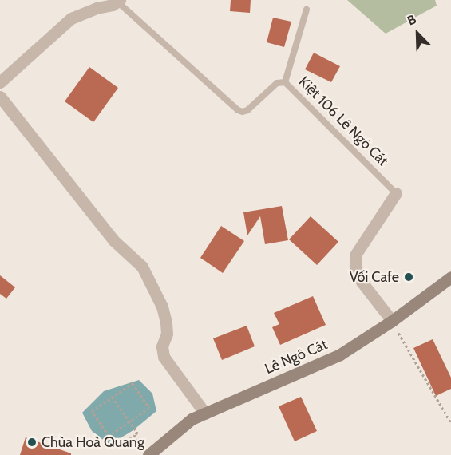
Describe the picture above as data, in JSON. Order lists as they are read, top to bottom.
{
  "streets": {
    "street": ["Lê Ngô Cát"],
    "lane": ["Kiệt 106 Lê Ngô Cát"]
  },
  "places": ["Vối Cafe", "Chùa Hoà Quang"],
  "north": "top left"
}
